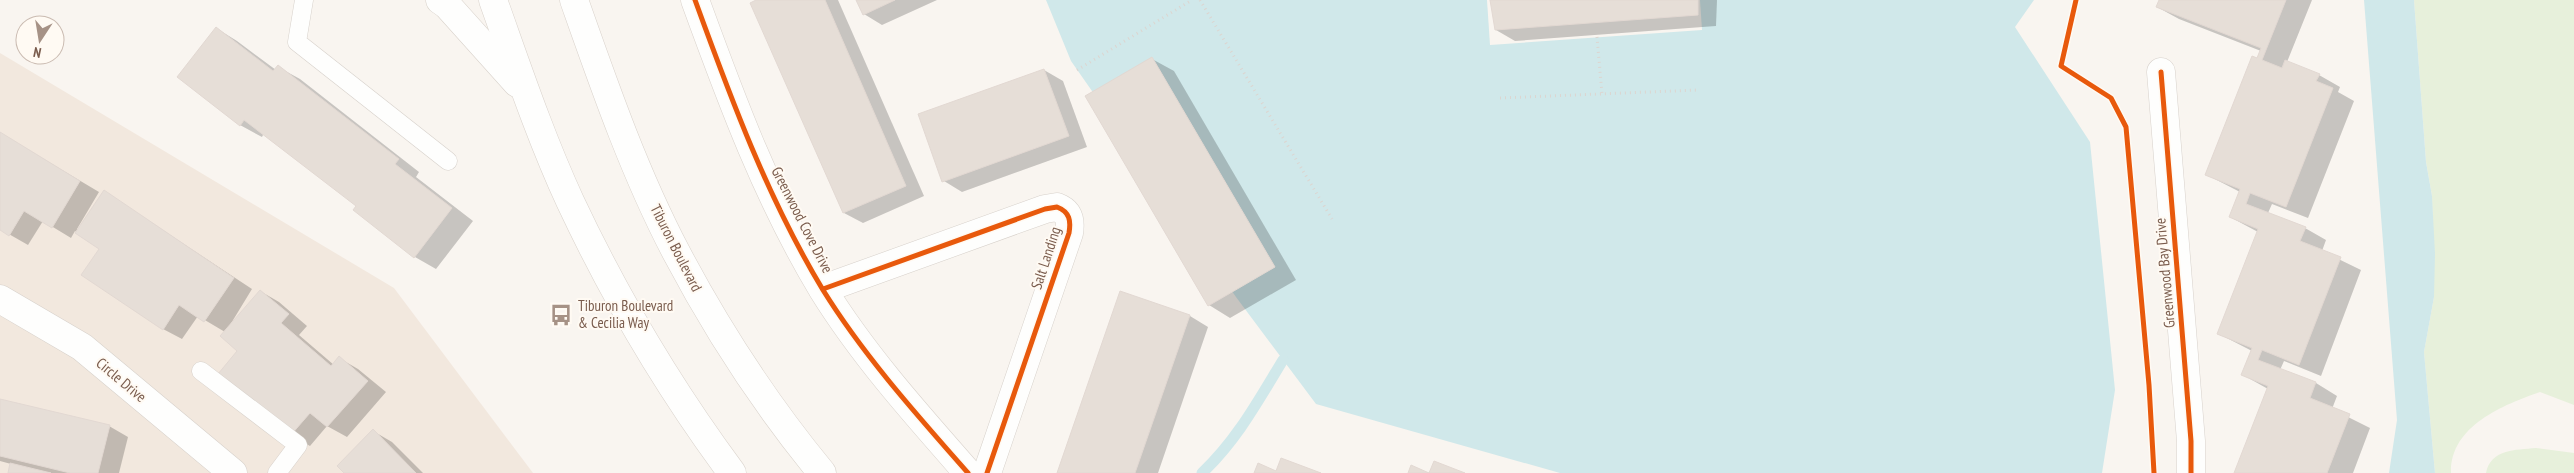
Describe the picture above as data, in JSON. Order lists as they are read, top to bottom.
{
  "streets": {
    "street": [
      "Greenwood Cove Drive",
      "Tiburon Boulevard",
      "Salt Landing",
      "Greenwood Bay Drive",
      "Circle Drive"
    ]
  },
  "crossings": [
    ["Greenwood Cove Drive", "Salt Landing"]
  ],
  "places": {
    "bus stop": ["Tiburon Boulevard & Cecilia Way"]
  },
  "north": "bottom"
}
